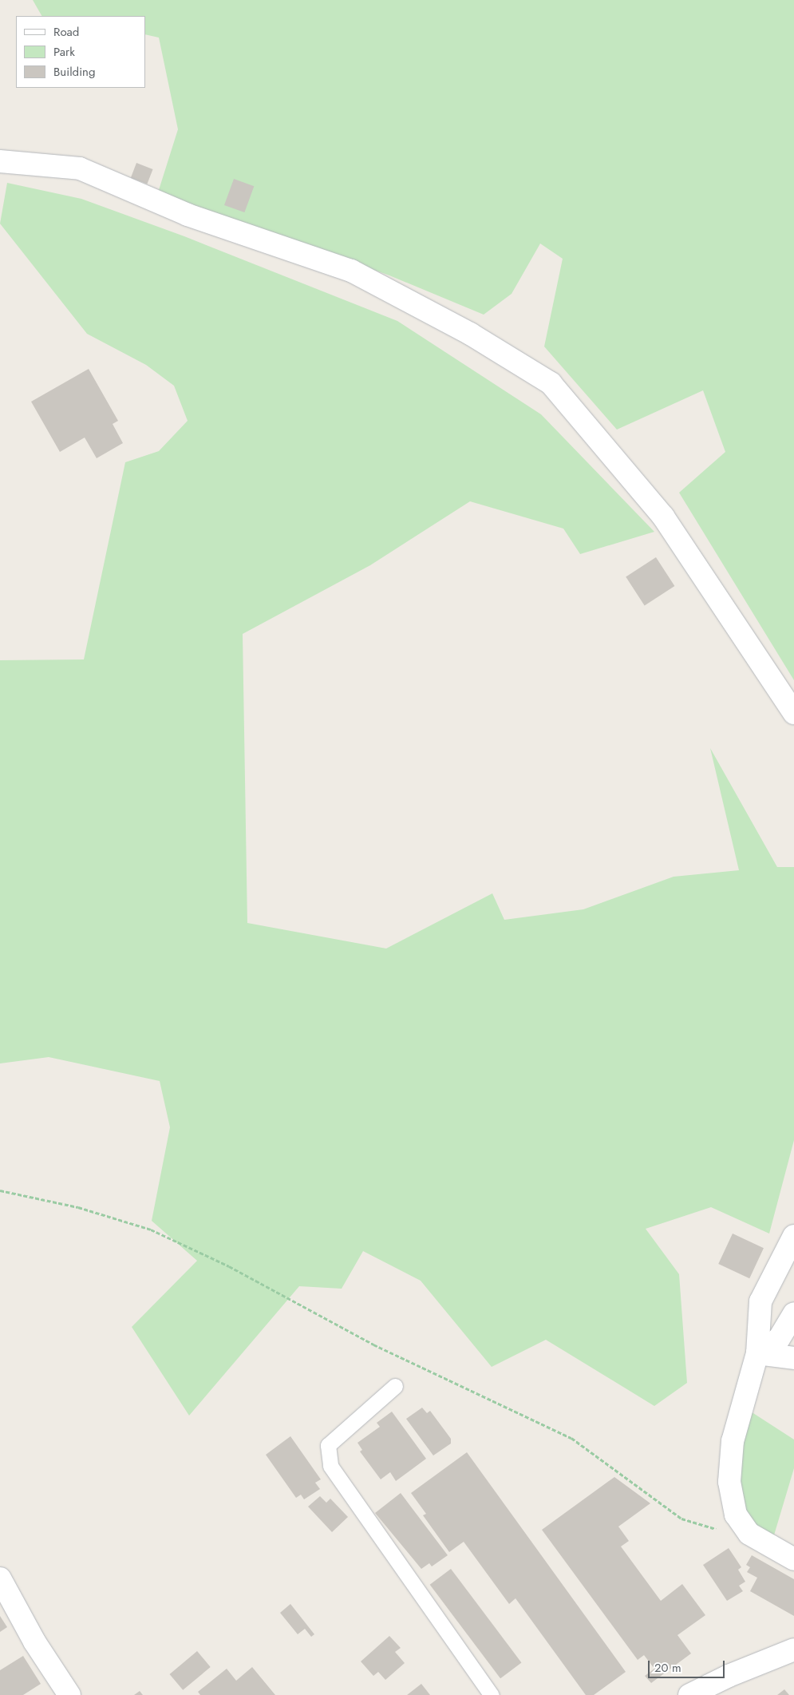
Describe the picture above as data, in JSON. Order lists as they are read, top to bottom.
{
  "legend": ["Road", "Park", "Building"],
  "scale_bar": "20 m"
}
